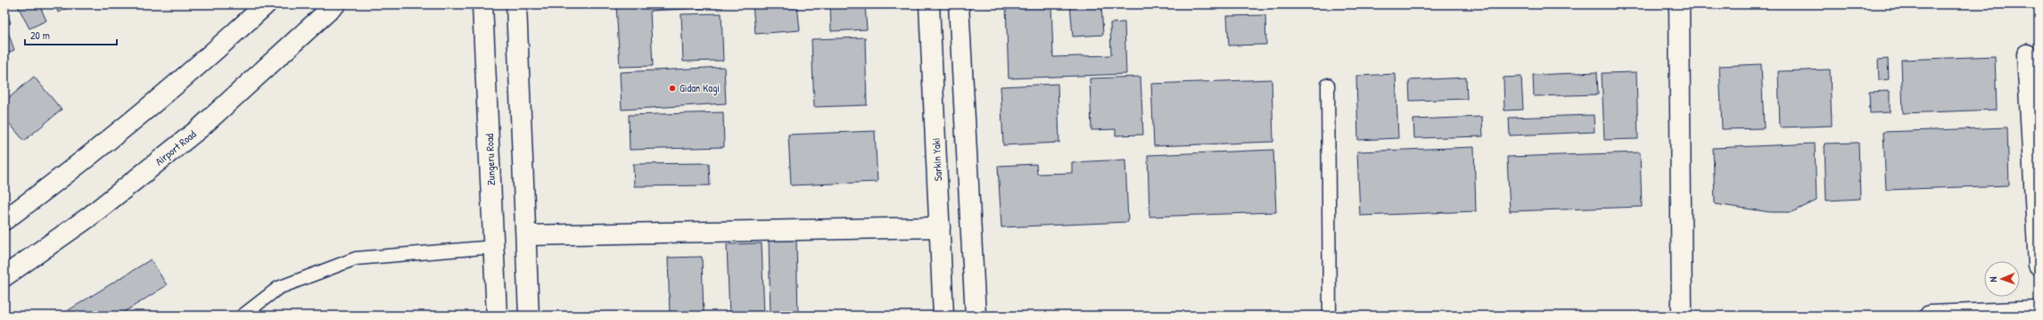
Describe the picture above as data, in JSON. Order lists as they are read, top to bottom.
{
  "streets": {
    "street": ["Airport Road", "Zungeru Road", "Sarkin Yaki"]
  },
  "places": ["Gidan Kagi"],
  "scale_bar": "20 m",
  "north": "left"
}
